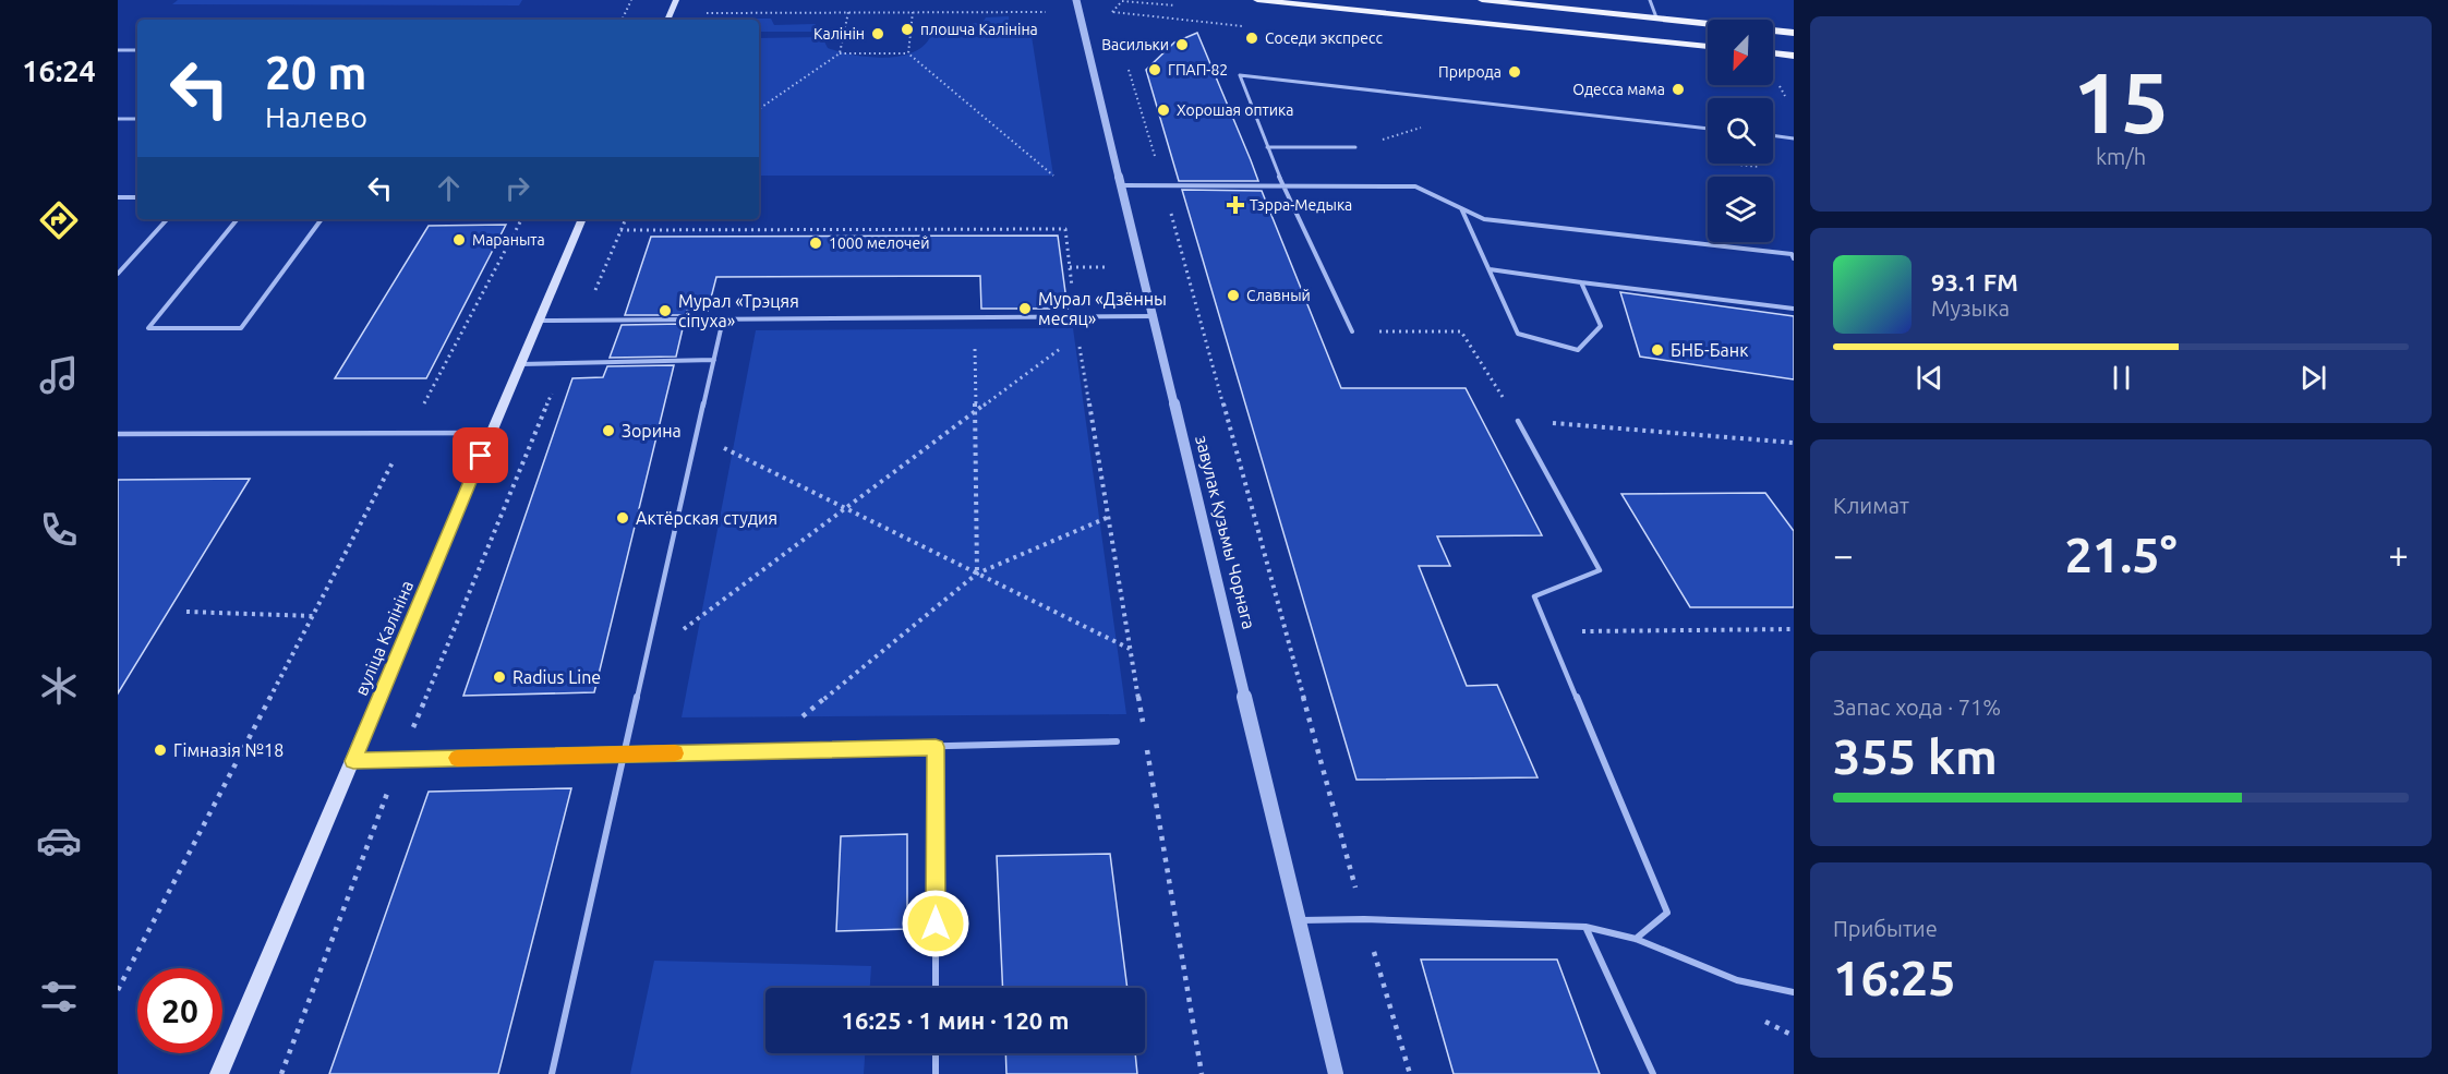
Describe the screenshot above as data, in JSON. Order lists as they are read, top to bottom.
{
  "streets": {
    "main road": ["вуліца Калініна"],
    "street": ["завулак Кузьмы Чорнага"]
  },
  "places": {
    "other": [
      "плошча Калініна",
      "Калінін",
      "Соседи экспресс",
      "Васильки",
      "ГПАП-82",
      "Природа",
      "Одесса мама",
      "Хорошая оптика",
      "Мараныта",
      "1000 мелочей",
      "Славный",
      "Мурал «Дзённы месяц»",
      "Мурал «Трэцяя сіпуха»",
      "БНБ-Банк",
      "Зорина",
      "Актёрская студия",
      "Radius Line",
      "Гімназія №18"
    ],
    "health": ["Тэрра-Медыка"]
  },
  "north": "bottom left",
  "page": {
    "tabs": "16:24",
    "tile": [
      ["15", "km/h"],
      "Климат",
      ["Запас хода · 71%", "355 km"],
      ["Прибытие", "16:25"]
    ],
    "turn": ["20 m", "Налево"],
    "song": ["93.1 FM", "Музыка"],
    "heat": ["−", "21.5°", "+"],
    "limit": "20",
    "trip": "16:25 · 1 мин · 120 m"
  }
}
